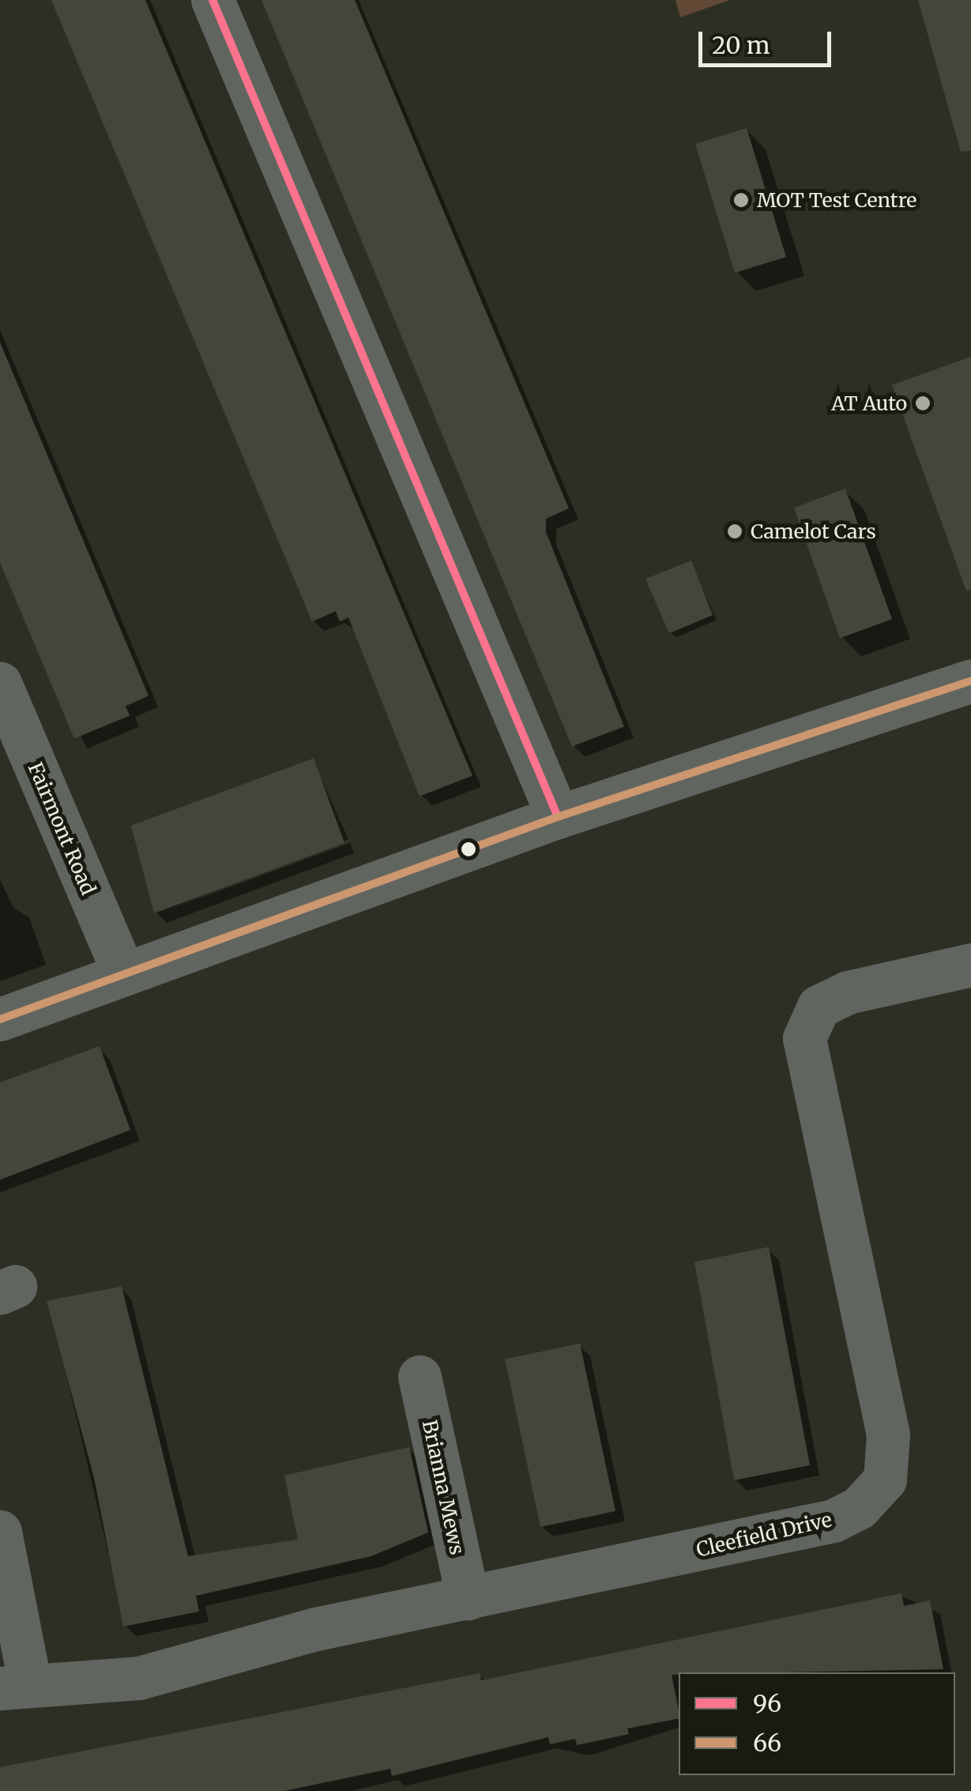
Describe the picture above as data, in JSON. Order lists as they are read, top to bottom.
{
  "streets": {
    "street": ["Fairmont Road", "Brianna Mews", "Cleefield Drive"]
  },
  "crossings": [
    ["Brianna Mews", "Cleefield Drive"]
  ],
  "places": ["MOT Test Centre", "AT Auto", "Camelot Cars"],
  "lines": ["transit line 96", "transit line 66"],
  "legend": ["96", "66"],
  "scale_bar": "20 m"
}
